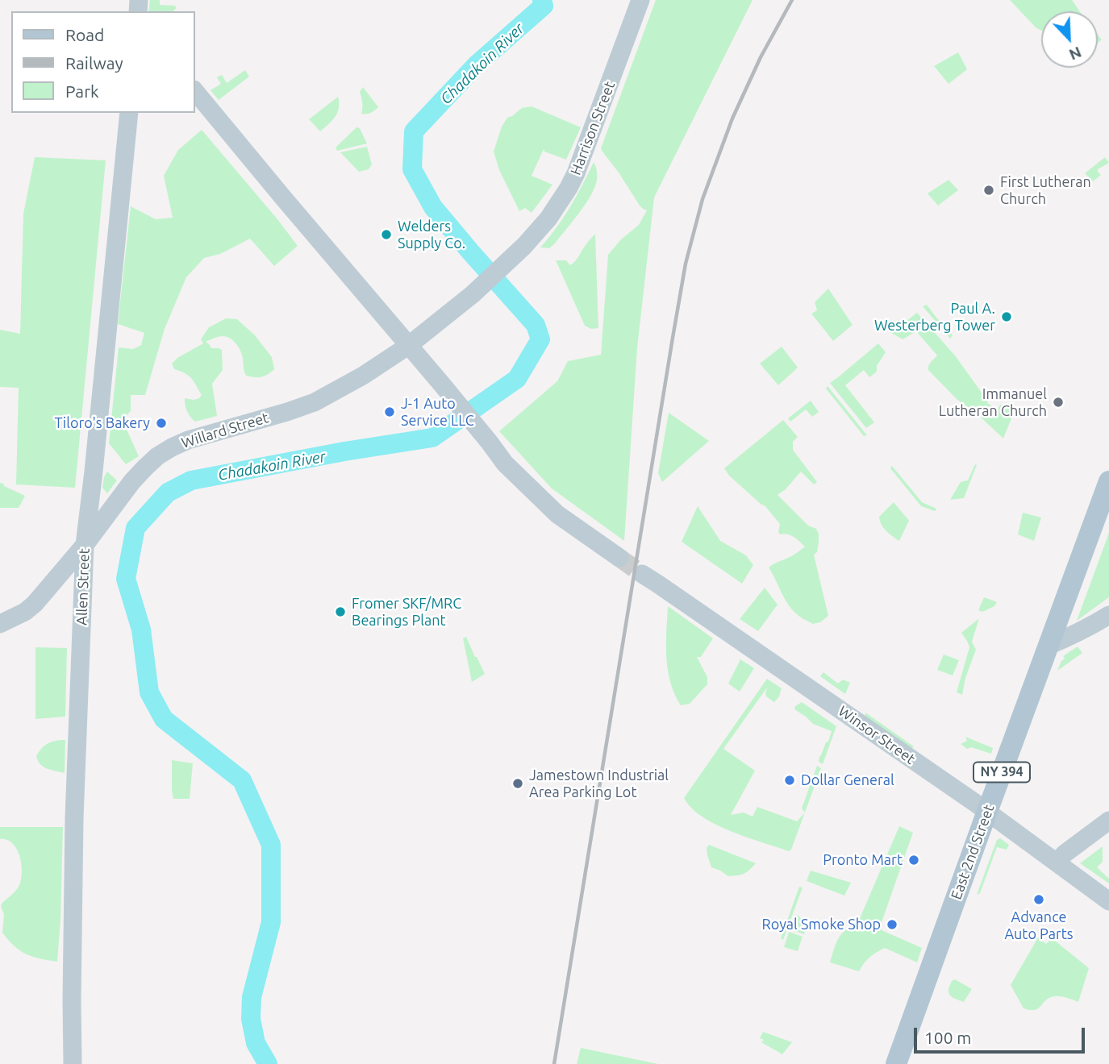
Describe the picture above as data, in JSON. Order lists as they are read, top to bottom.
{
  "streets": {
    "main road": ["NY 394", "East 2nd Street"],
    "street": [
      "Harrison Street",
      "Willard Street",
      "Allen Street",
      "Winsor Street"
    ]
  },
  "crossings": [
    ["Harrison Street", "Willard Street"],
    ["Willard Street", "Allen Street"],
    ["Winsor Street", "East 2nd Street"]
  ],
  "water": ["Chadakoin River"],
  "places": [
    "First Lutheran Church",
    "Welders Supply Co.",
    "Paul A. Westerberg Tower",
    "Immanuel Lutheran Church",
    "J-1 Auto Service LLC",
    "Tiloro's Bakery",
    "Fromer SKF/MRC Bearings Plant",
    "Dollar General",
    "Jamestown Industrial Area Parking Lot",
    "Pronto Mart",
    "Advance Auto Parts",
    "Royal Smoke Shop"
  ],
  "legend": ["Road", "Railway", "Park"],
  "scale_bar": "100 m",
  "north": "bottom right"
}
